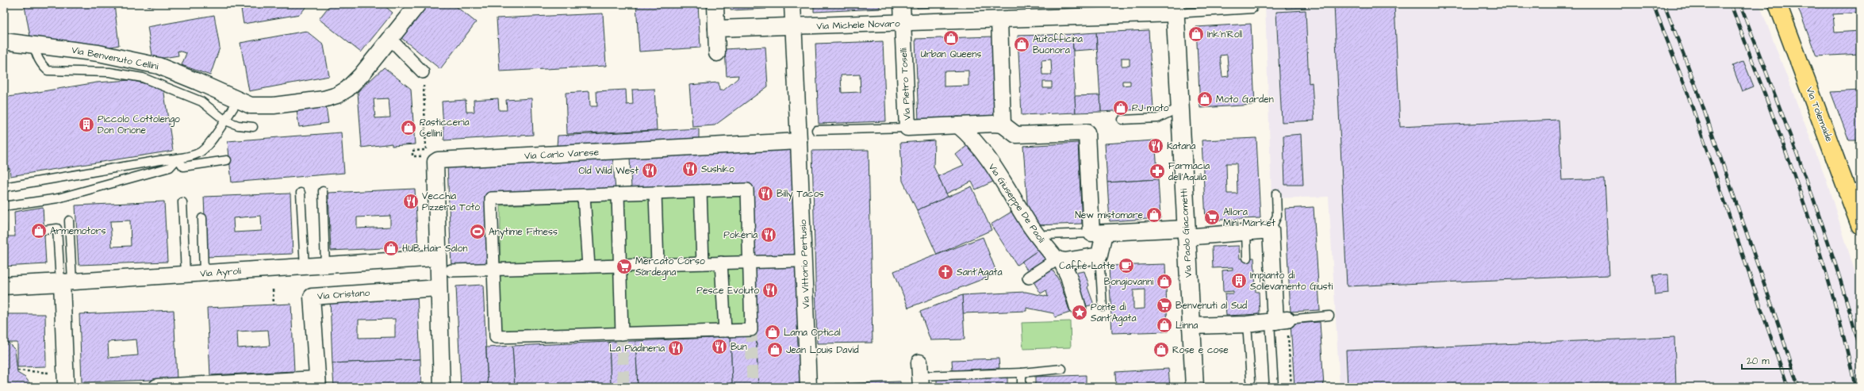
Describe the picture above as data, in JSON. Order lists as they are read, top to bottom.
{
  "streets": {
    "main road": ["Via Tolemaide"],
    "street": [
      "Via Michele Novaro",
      "Via Benvenuto Cellini",
      "Via Pietro Toselli",
      "Via Carlo Varese",
      "Via Giuseppe De Paoli",
      "Via Paolo Giacometti",
      "Via Vittorio Pertusio",
      "Via Ayroli",
      "Via Oristano"
    ]
  },
  "crossings": [
    ["Via Michele Novaro", "Via Pietro Toselli"],
    ["Via Michele Novaro", "Via Paolo Giacometti"],
    ["Via Pietro Toselli", "Via Giuseppe De Paoli"],
    ["Via Carlo Varese", "Via Vittorio Pertusio"],
    ["Via Carlo Varese", "Via Ayroli"],
    ["Via Carlo Varese", "Via Oristano"],
    ["Via Giuseppe De Paoli", "Via Paolo Giacometti"]
  ],
  "places": {
    "shop": [
      "Ink'n'Roll",
      "Urban Queens",
      "Autofficina Buonora",
      "Moto Garden",
      "PJ moto",
      "Pasticceria Cellini",
      "New mistomare",
      "Armemotors",
      "HUB Hair Salon",
      "Bongiovanni",
      "Linna",
      "Lama Optical",
      "Jean Louis David",
      "Rose e cose"
    ],
    "building": ["Piccolo Cottolengo Don Orione", "Impianto di Sollevamento Giusti"],
    "restaurant": [
      "Katana",
      "Sushiko",
      "Old Wild West",
      "Billy Tacos",
      "Vecchia Pizzeria Totò",
      "Pokéria",
      "Pesce Evoluto",
      "Bun",
      "La Piadineria"
    ],
    "pharmacy": ["Farmacia dell'Aquila"],
    "supermarket": ["Allora Mini Market", "Mercato Corso Sardegna", "Benvenuti al Sud"],
    "sports": ["Anytime Fitness"],
    "cafe": ["Caffé Latte"],
    "church": ["Sant'Agata"],
    "place": ["Ponte di Sant'Agata"]
  },
  "scale_bar": "20 m"
}
